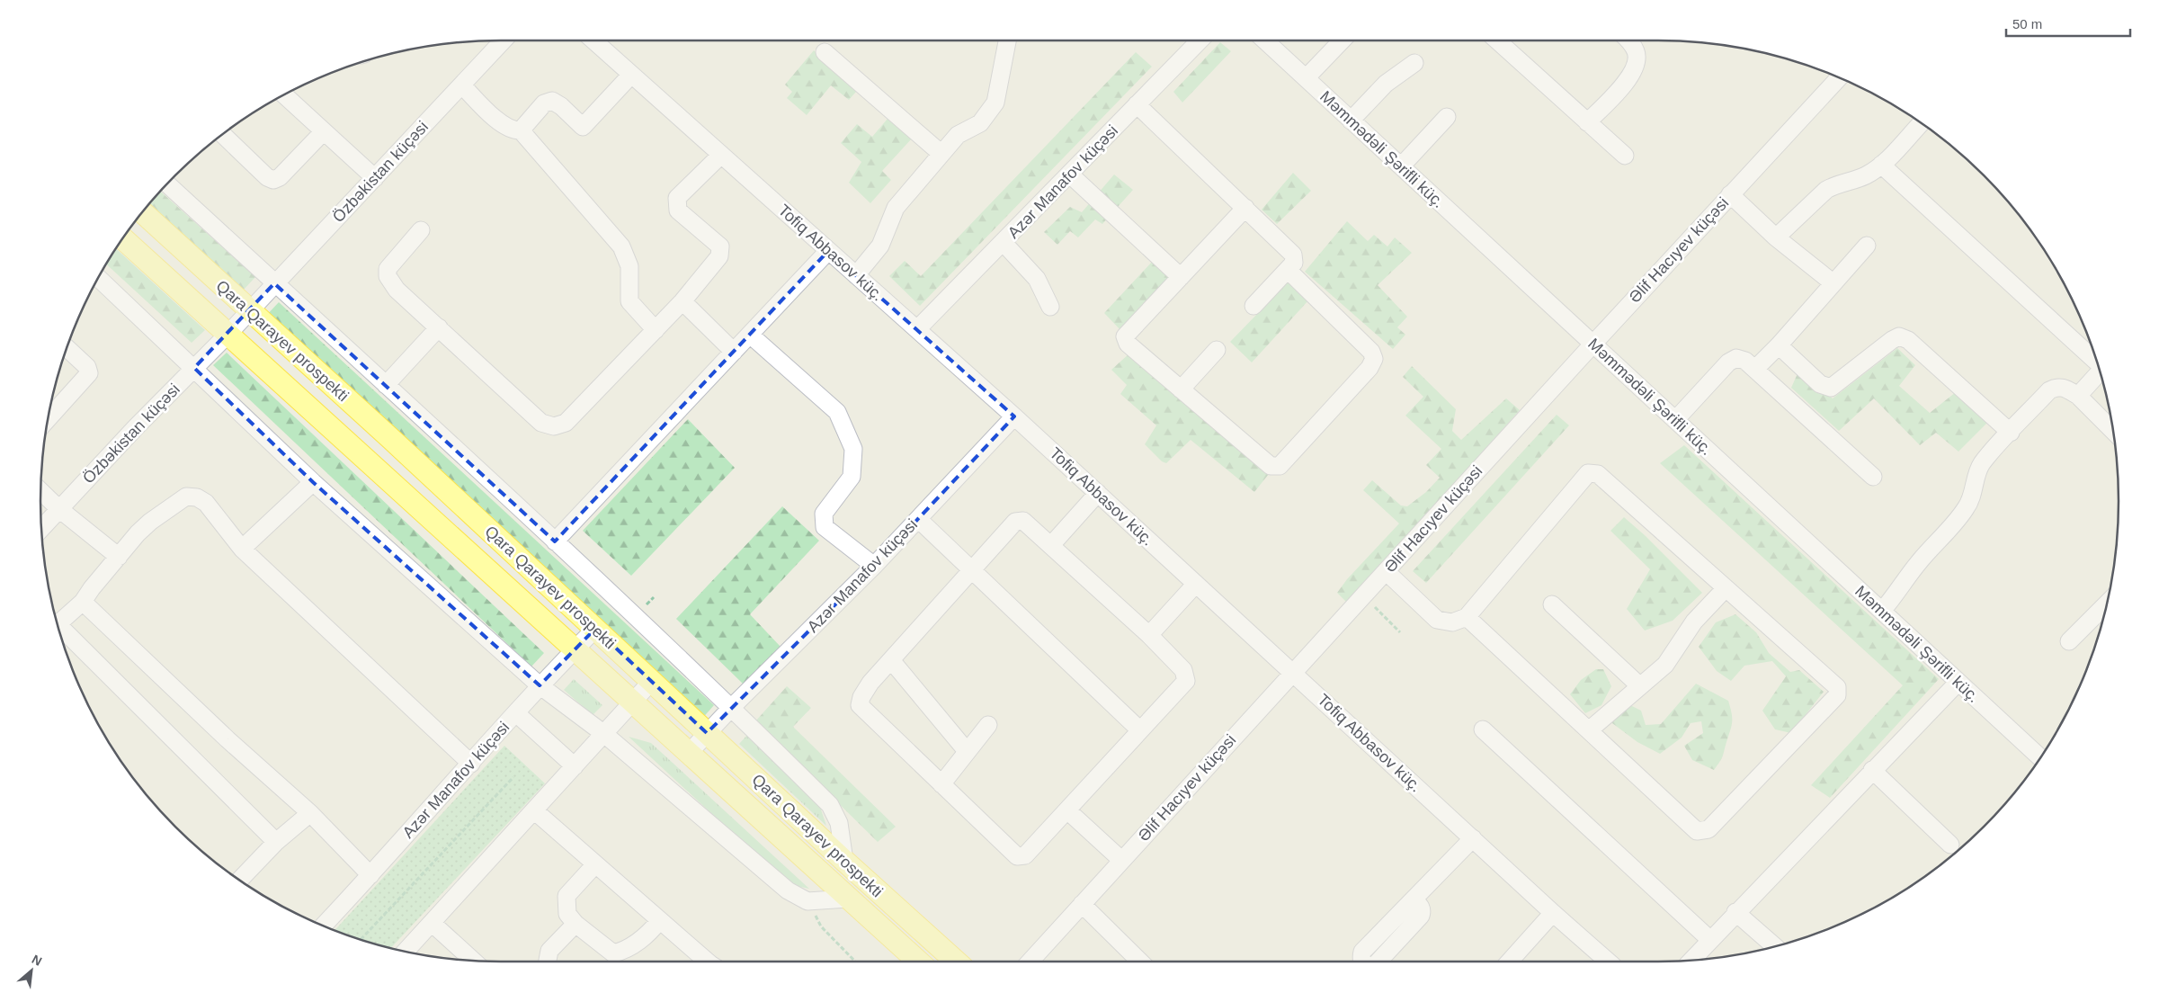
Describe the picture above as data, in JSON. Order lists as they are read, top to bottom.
{
  "streets": {
    "main road": ["Qara Qarayev prospekti"],
    "street": [
      "Məmmədəli Şərifli küç.",
      "Özbəkistan küçəsi",
      "Azər Manafov küçəsi",
      "Əlif Hacıyev küçəsi",
      "Tofiq Abbasov küç."
    ]
  },
  "crossings": [
    ["Məmmədəli Şərifli küç.", "Əlif Hacıyev küçəsi"],
    ["Özbəkistan küçəsi", "Qara Qarayev prospekti"],
    ["Azər Manafov küçəsi", "Tofiq Abbasov küç."],
    ["Azər Manafov küçəsi", "Qara Qarayev prospekti"],
    ["Əlif Hacıyev küçəsi", "Tofiq Abbasov küç."]
  ],
  "scale_bar": "50 m",
  "north": "top right"
}
